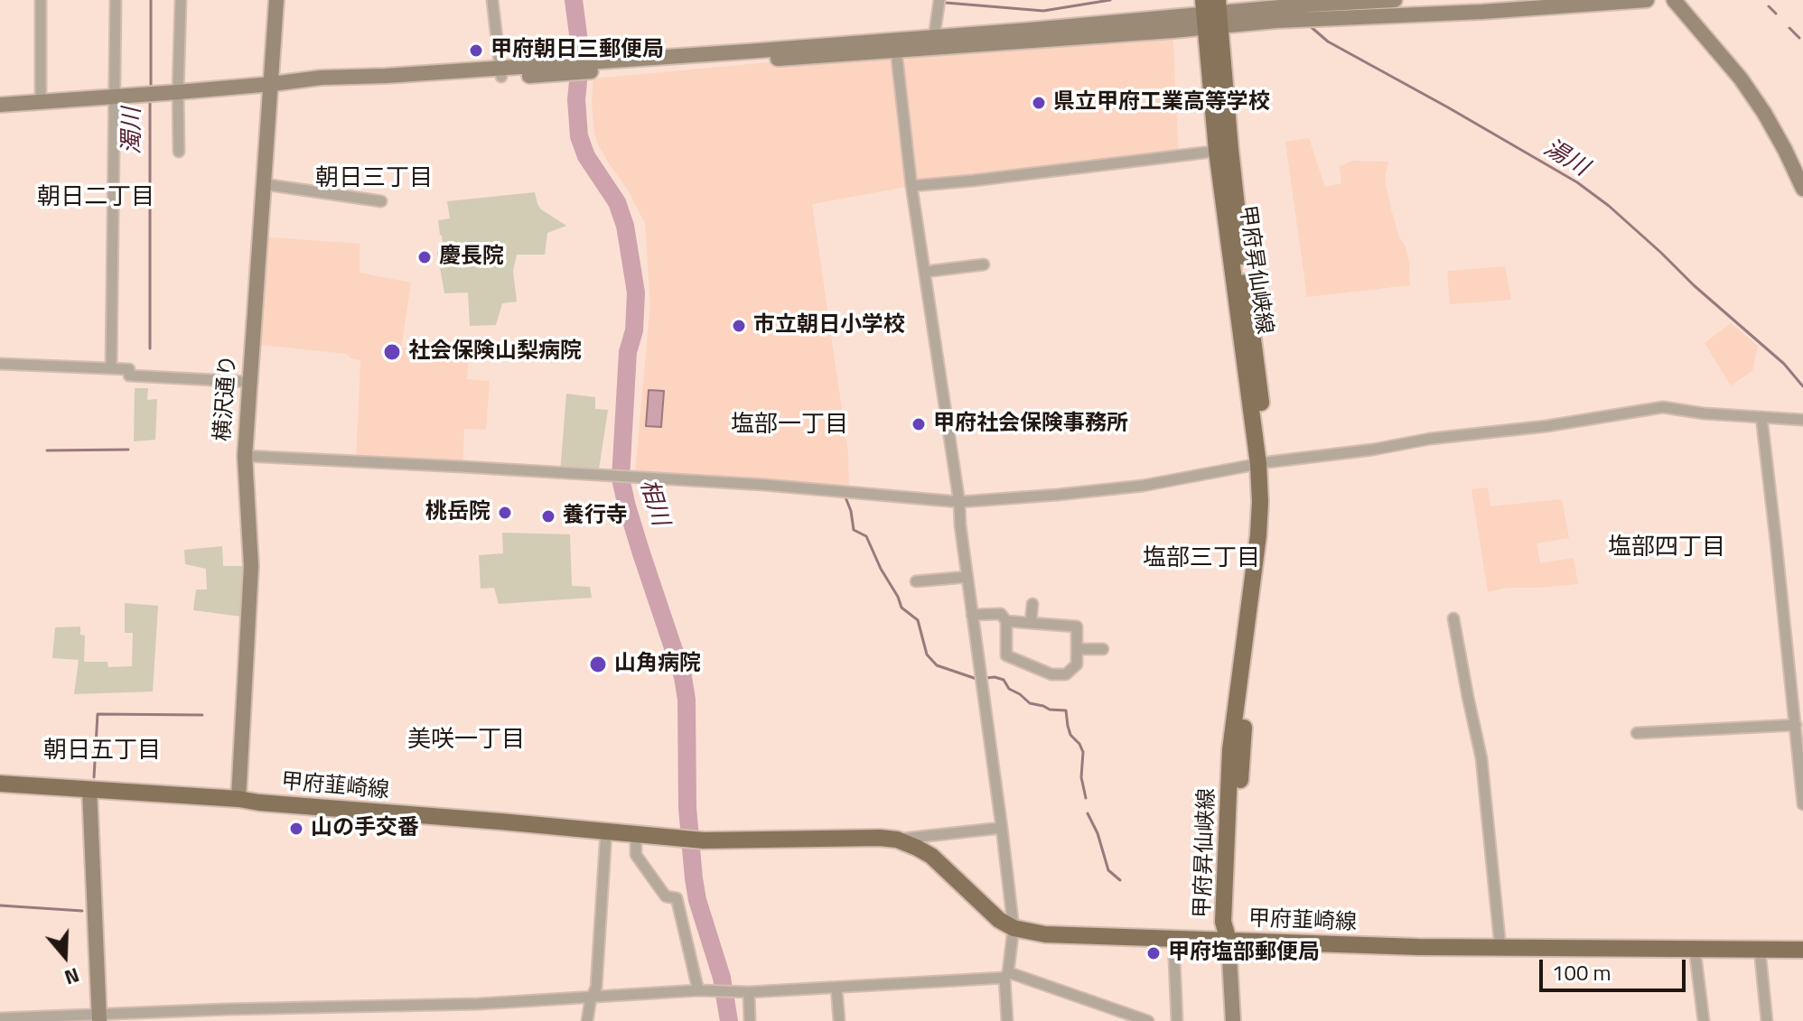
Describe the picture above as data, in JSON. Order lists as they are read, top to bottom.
{
  "streets": {
    "main road": ["甲府昇仙峡線", "甲府韮崎線"],
    "street": ["横沢通り"]
  },
  "crossings": [
    ["甲府昇仙峡線", "甲府韮崎線"],
    ["横沢通り", "甲府韮崎線"]
  ],
  "districts": [
    "朝日三丁目",
    "朝日二丁目",
    "塩部一丁目",
    "塩部四丁目",
    "塩部三丁目",
    "美咲一丁目",
    "朝日五丁目"
  ],
  "water": ["濁川", "湯川", "相川"],
  "places": [
    "甲府朝日三郵便局",
    "県立甲府工業高等学校",
    "慶長院",
    "市立朝日小学校",
    "社会保険山梨病院",
    "甲府社会保険事務所",
    "桃岳院",
    "養行寺",
    "山角病院",
    "山の手交番",
    "甲府塩部郵便局"
  ],
  "scale_bar": "100 m",
  "north": "bottom"
}
